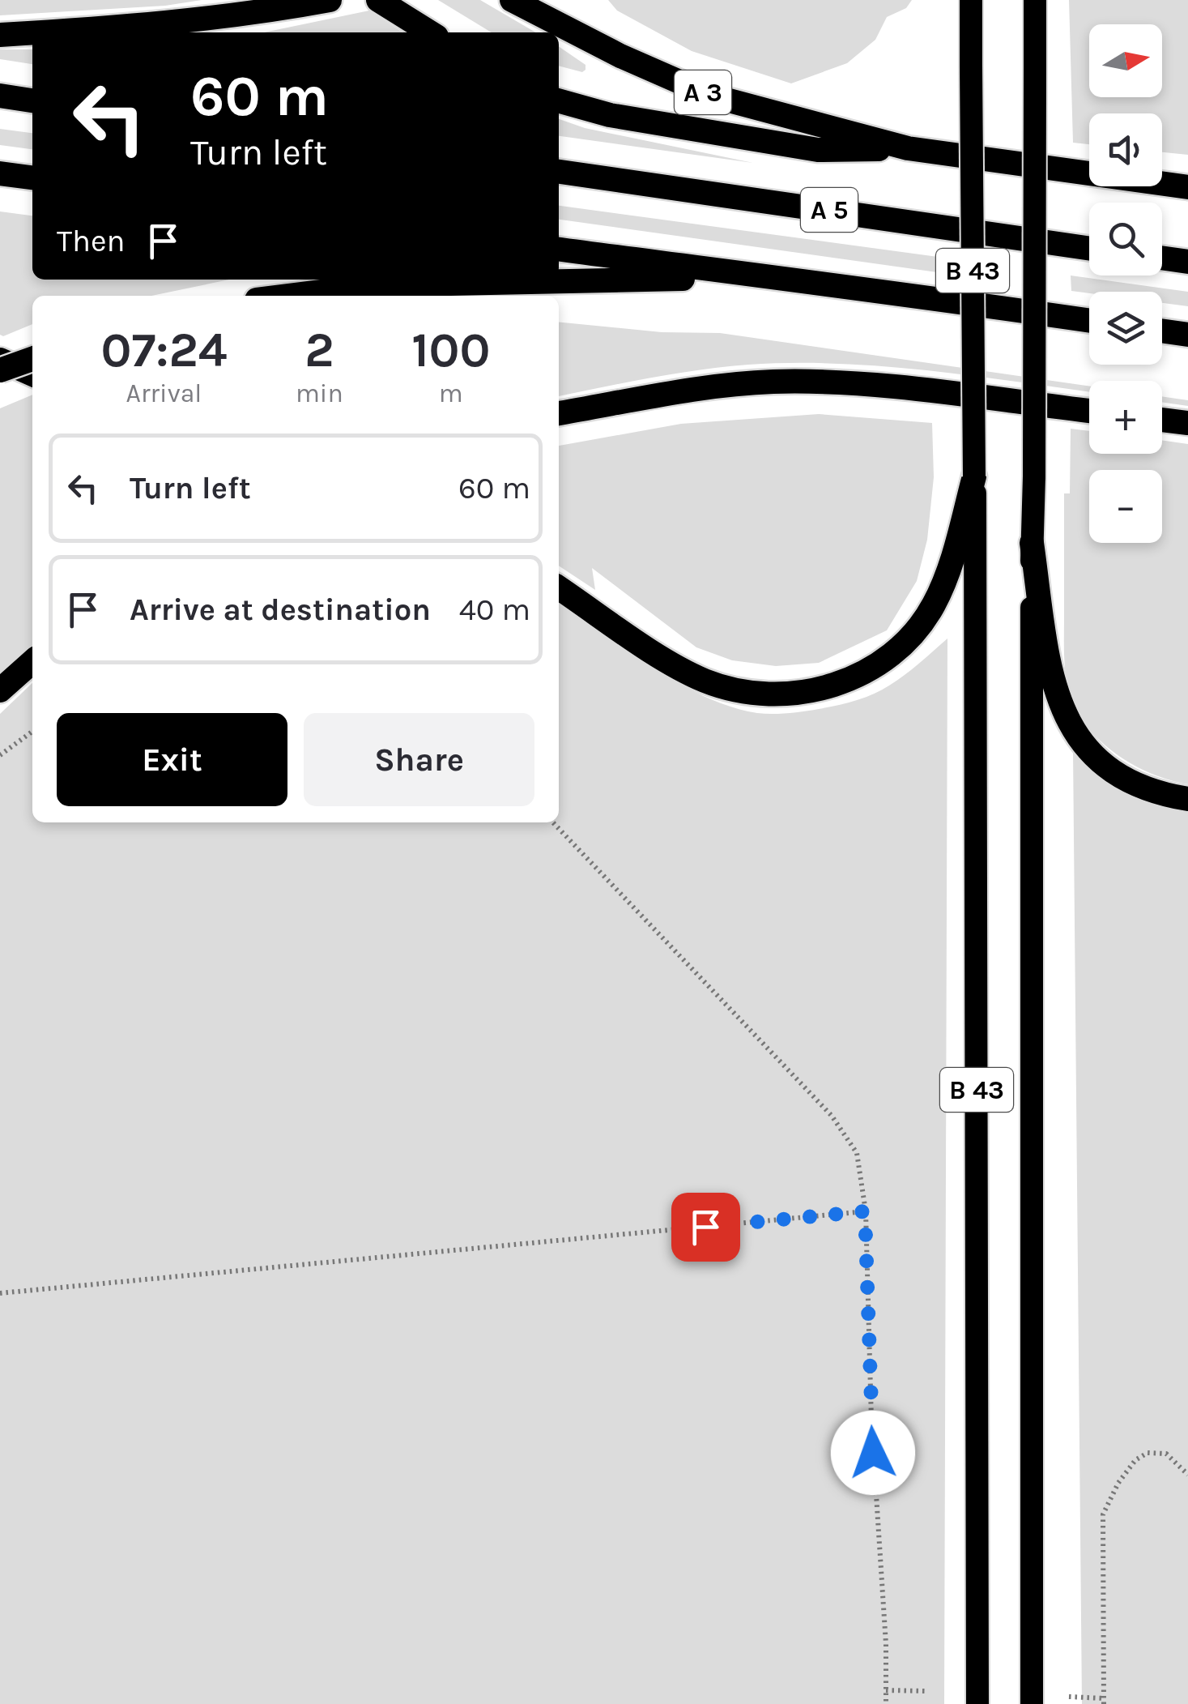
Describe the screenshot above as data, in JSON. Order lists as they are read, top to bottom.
{
  "streets": {
    "highway": ["A 3", "A 5", "B 43"]
  },
  "north": "right",
  "page": {
    "map_buttons": ["+", "−"],
    "turn": ["60 m", "Turn left"],
    "then": "Then",
    "eta": [
      "07:24",
      "Arrival",
      "2",
      "min",
      "100",
      "m"
    ],
    "list": [
      {
        "name": "Turn left",
        "value": "60 m"
      },
      {
        "name": "Arrive at destination",
        "value": "40 m"
      }
    ],
    "buttons": ["Exit", "Share"]
  }
}
